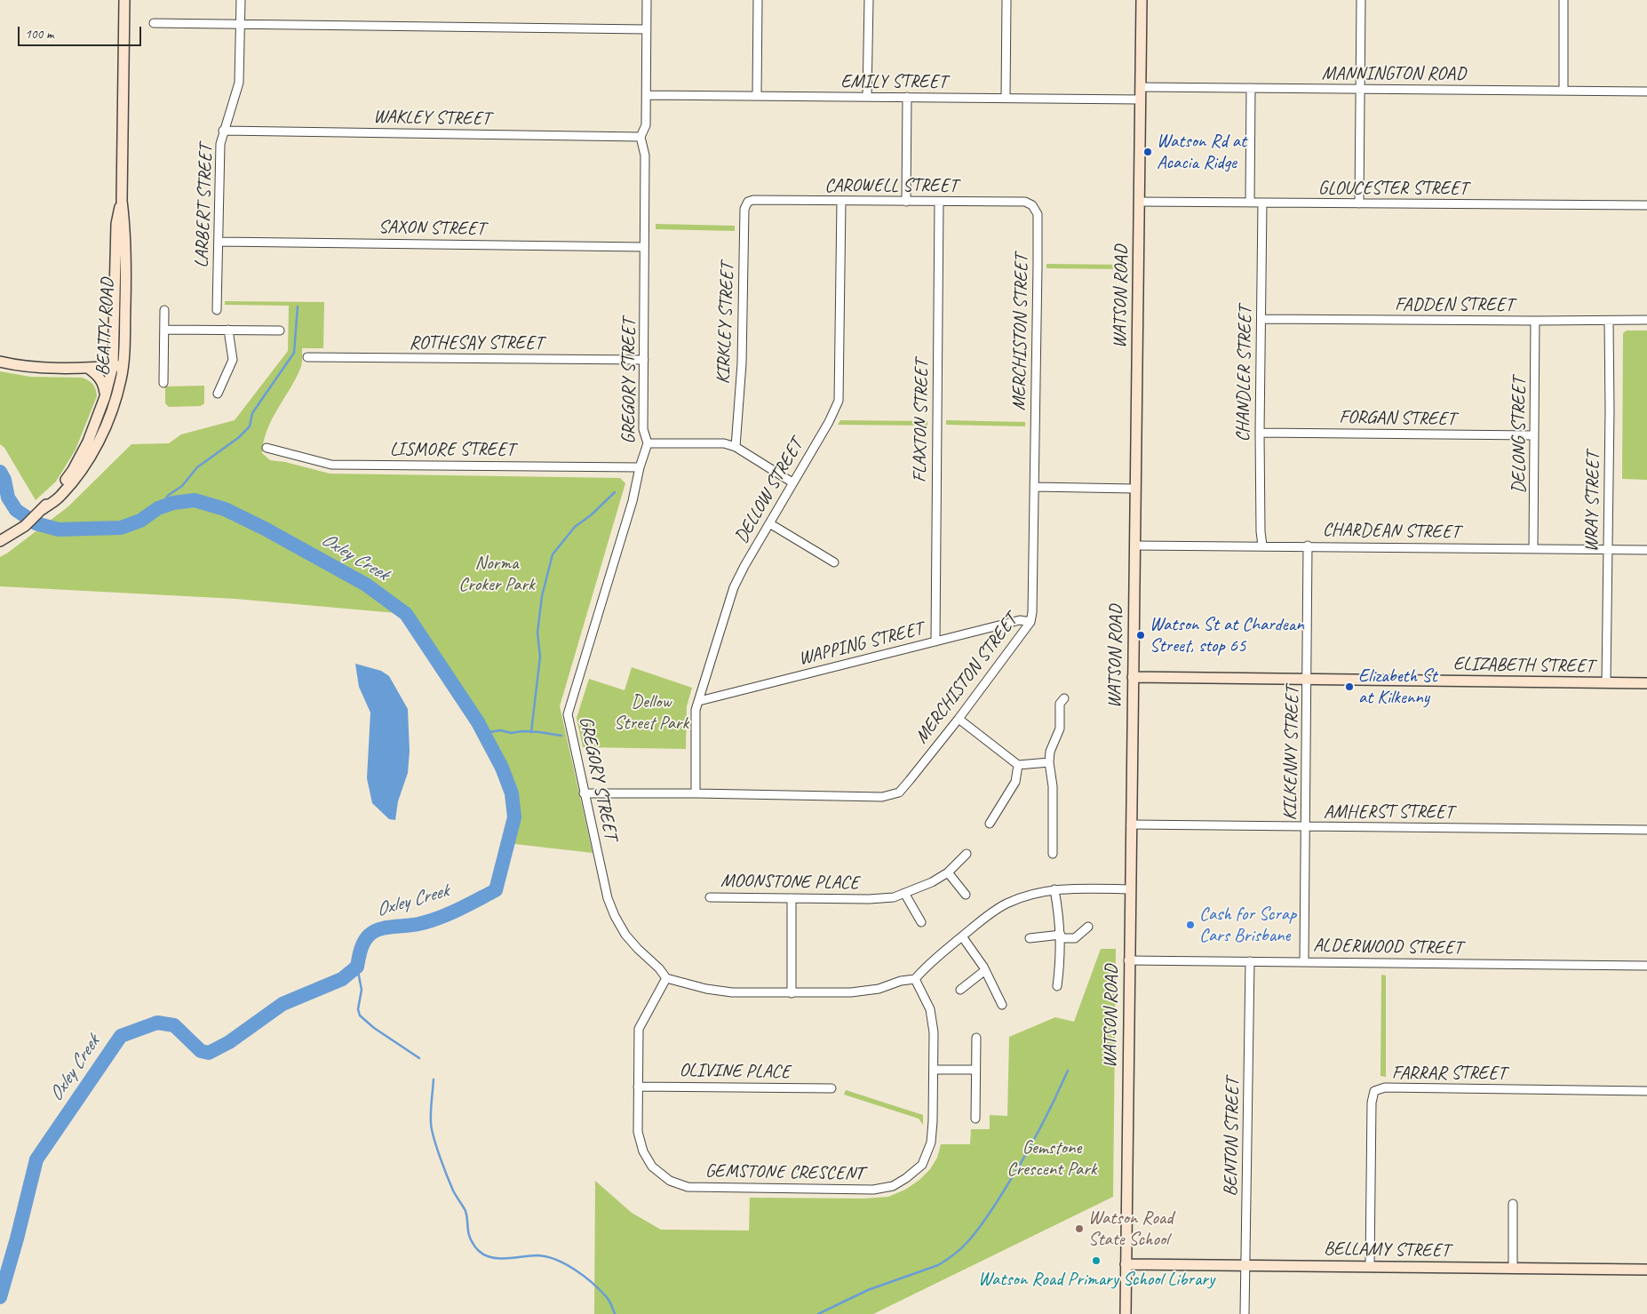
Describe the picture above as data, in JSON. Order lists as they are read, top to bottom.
{
  "streets": {
    "street": [
      "MANNINGTON ROAD",
      "EMILY STREET",
      "WAKLEY STREET",
      "CAROWELL STREET",
      "GLOUCESTER STREET",
      "LARBERT STREET",
      "SAXON STREET",
      "WATSON ROAD",
      "FADDEN STREET",
      "KIRKLEY STREET",
      "BEATTY ROAD",
      "MERCHISTON STREET",
      "ROTHESAY STREET",
      "CHANDLER STREET",
      "GREGORY STREET",
      "FORGAN STREET",
      "FLAXTON STREET",
      "DELONG STREET",
      "LISMORE STREET",
      "DELLOW STREET",
      "WRAY STREET",
      "CHARDEAN STREET",
      "WAPPING STREET",
      "ELIZABETH STREET",
      "KILKENNY STREET",
      "AMHERST STREET",
      "MOONSTONE PLACE",
      "ALDERWOOD STREET",
      "OLIVINE PLACE",
      "FARRAR STREET",
      "BENTON STREET",
      "GEMSTONE CRESCENT",
      "BELLAMY STREET"
    ]
  },
  "crossings": [
    ["MANNINGTON ROAD", "WATSON ROAD"],
    ["EMILY STREET", "WATSON ROAD"],
    ["EMILY STREET", "GREGORY STREET"],
    ["WAKLEY STREET", "LARBERT STREET"],
    ["WAKLEY STREET", "GREGORY STREET"],
    ["CAROWELL STREET", "KIRKLEY STREET"],
    ["CAROWELL STREET", "MERCHISTON STREET"],
    ["CAROWELL STREET", "FLAXTON STREET"],
    ["CAROWELL STREET", "DELLOW STREET"],
    ["GLOUCESTER STREET", "WATSON ROAD"],
    ["GLOUCESTER STREET", "CHANDLER STREET"],
    ["LARBERT STREET", "SAXON STREET"],
    ["SAXON STREET", "GREGORY STREET"],
    ["WATSON ROAD", "CHARDEAN STREET"],
    ["WATSON ROAD", "ELIZABETH STREET"],
    ["WATSON ROAD", "AMHERST STREET"],
    ["WATSON ROAD", "ALDERWOOD STREET"],
    ["WATSON ROAD", "BELLAMY STREET"],
    ["FADDEN STREET", "CHANDLER STREET"],
    ["FADDEN STREET", "DELONG STREET"],
    ["FADDEN STREET", "WRAY STREET"],
    ["MERCHISTON STREET", "GREGORY STREET"],
    ["MERCHISTON STREET", "DELLOW STREET"],
    ["MERCHISTON STREET", "WAPPING STREET"],
    ["ROTHESAY STREET", "GREGORY STREET"],
    ["CHANDLER STREET", "FORGAN STREET"],
    ["CHANDLER STREET", "CHARDEAN STREET"],
    ["GREGORY STREET", "LISMORE STREET"],
    ["GREGORY STREET", "GEMSTONE CRESCENT"],
    ["FORGAN STREET", "DELONG STREET"],
    ["FLAXTON STREET", "WAPPING STREET"],
    ["DELONG STREET", "CHARDEAN STREET"],
    ["DELLOW STREET", "WAPPING STREET"],
    ["WRAY STREET", "CHARDEAN STREET"],
    ["WRAY STREET", "ELIZABETH STREET"],
    ["CHARDEAN STREET", "KILKENNY STREET"],
    ["ELIZABETH STREET", "KILKENNY STREET"],
    ["KILKENNY STREET", "AMHERST STREET"],
    ["KILKENNY STREET", "ALDERWOOD STREET"],
    ["ALDERWOOD STREET", "BENTON STREET"],
    ["OLIVINE PLACE", "GEMSTONE CRESCENT"],
    ["FARRAR STREET", "BELLAMY STREET"],
    ["BENTON STREET", "BELLAMY STREET"]
  ],
  "water": ["Oxley Creek"],
  "parks": ["Norma Croker Park", "Dellow Street Park", "Gemstone Crescent Park"],
  "places": [
    "Watson Rd at Acacia Ridge",
    "Watson St at Chardean Street, stop 65",
    "Elizabeth St at Kilkenny",
    "Cash for Scrap Cars Brisbane",
    "Watson Road State School",
    "Watson Road Primary School Library"
  ],
  "scale_bar": "100 m"
}
